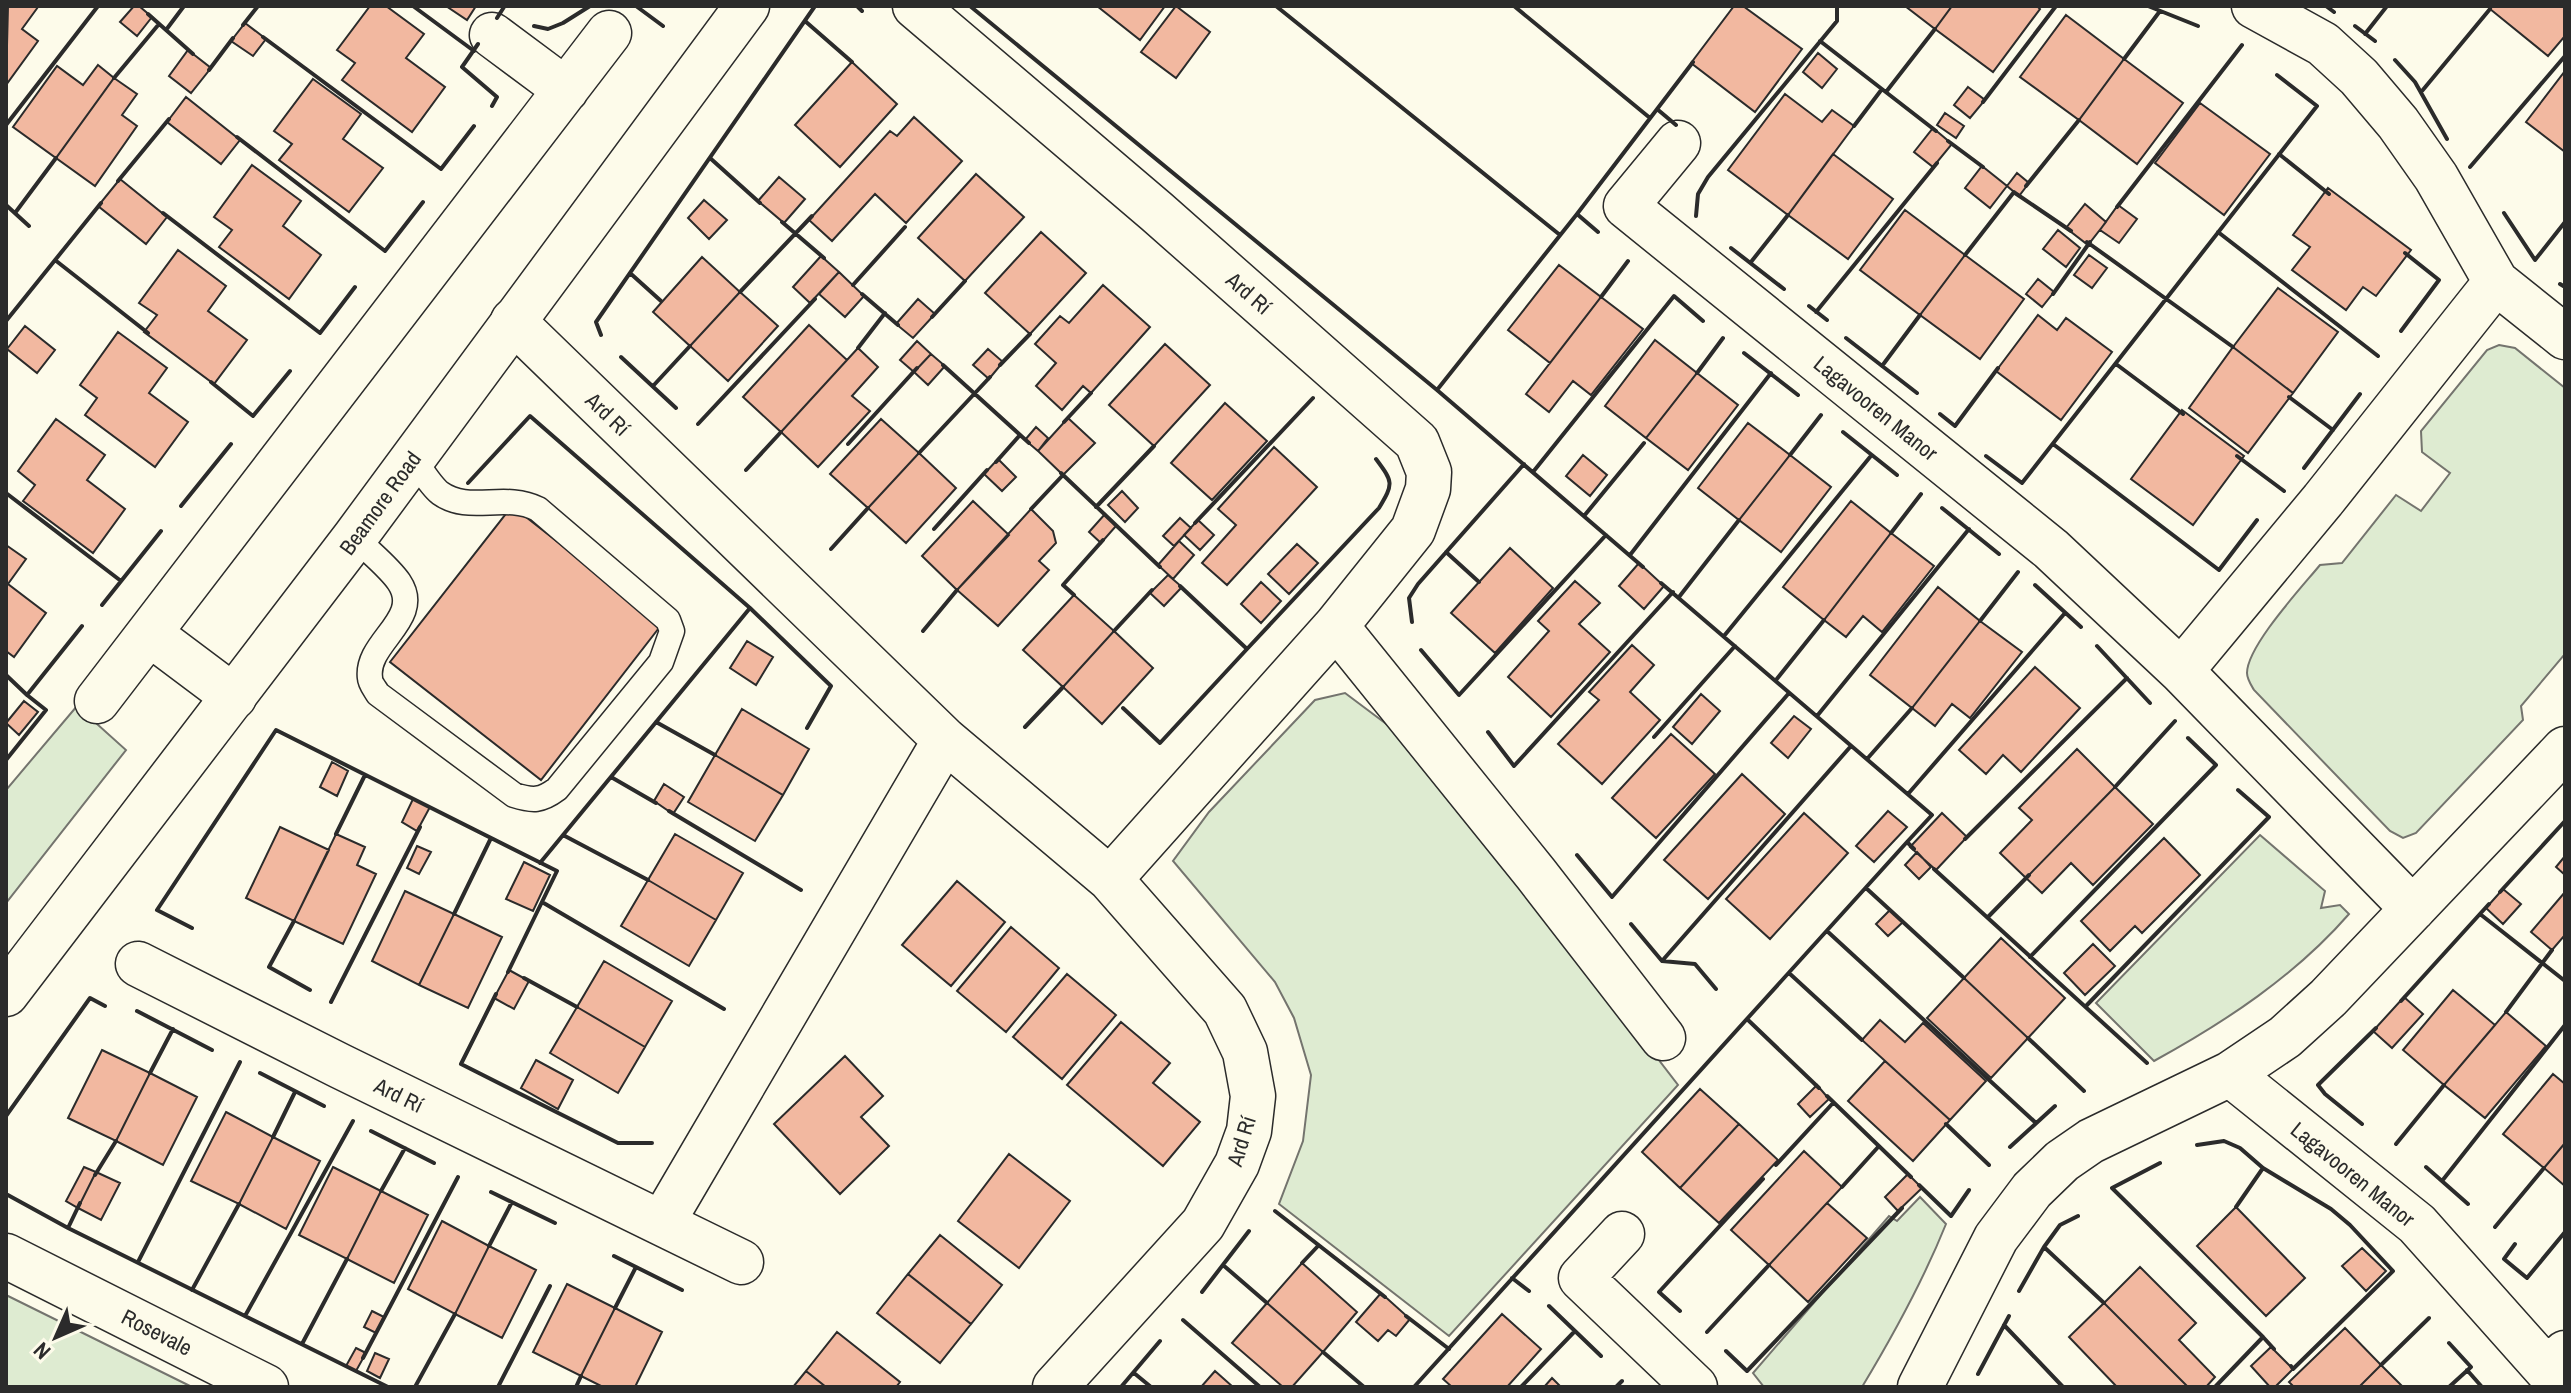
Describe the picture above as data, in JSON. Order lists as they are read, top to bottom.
{
  "streets": {
    "street": [
      "Ard Rí",
      "Lagavooren Manor",
      "Beamore Road",
      "Rosevale"
    ]
  },
  "crossings": [
    ["Ard Rí", "Beamore Road"]
  ],
  "north": "bottom left"
}
